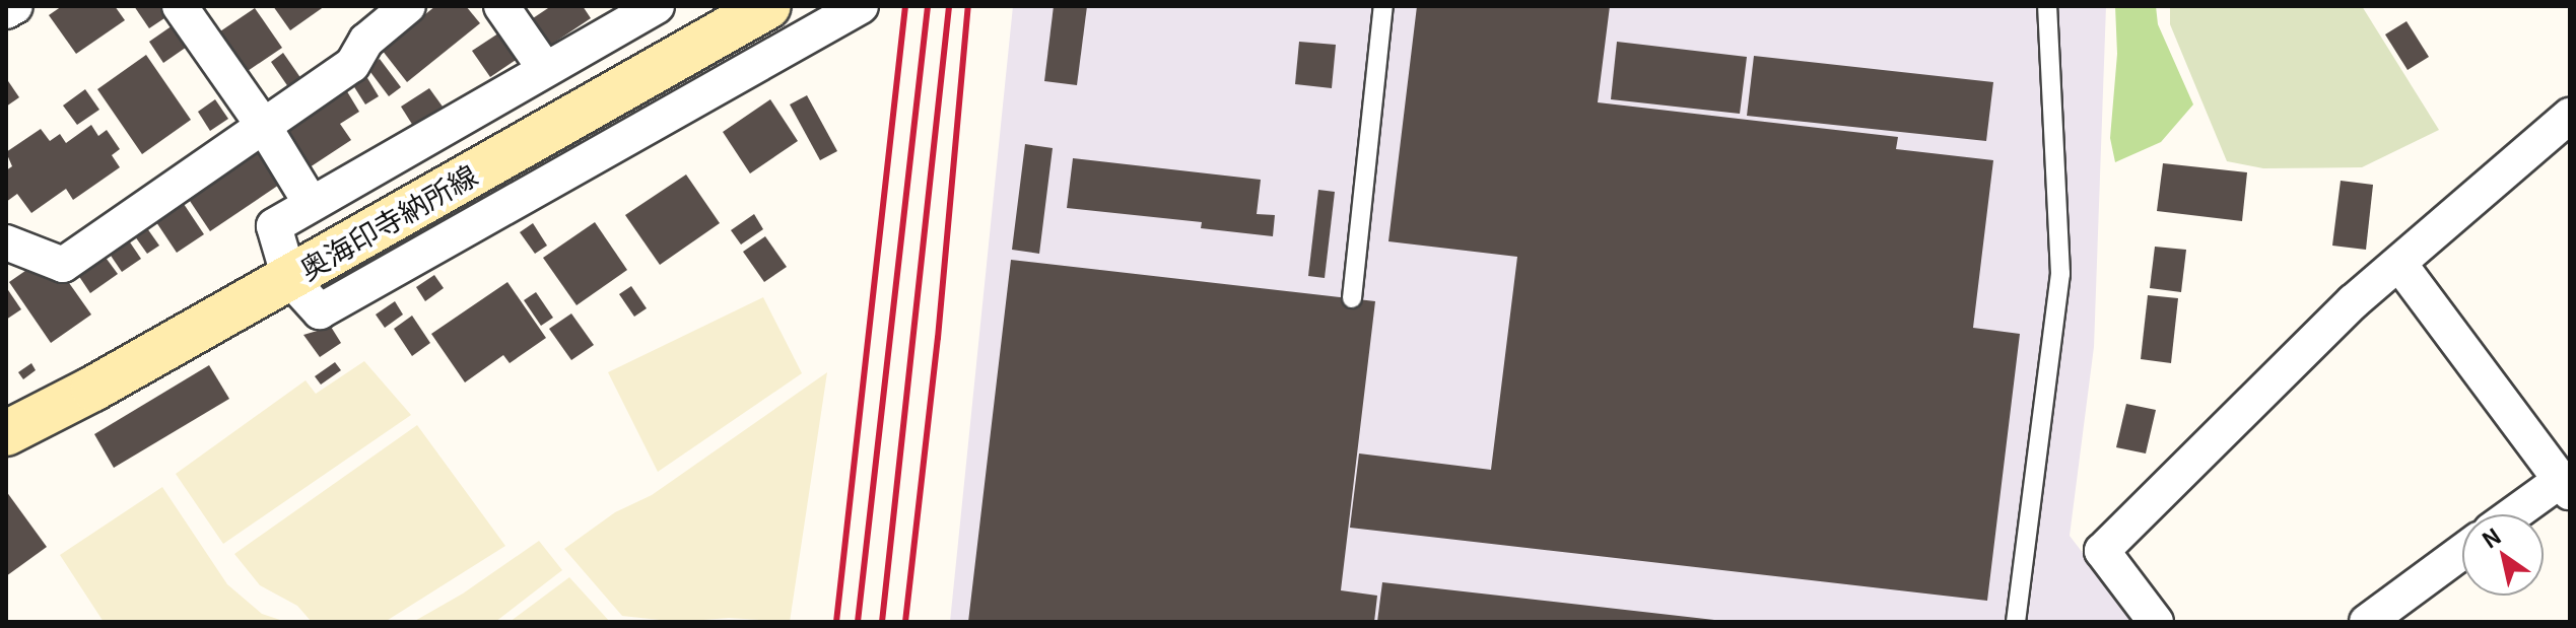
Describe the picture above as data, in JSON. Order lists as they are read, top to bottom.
{
  "streets": {
    "main road": ["奥海印寺納所線"]
  },
  "north": "top left"
}
